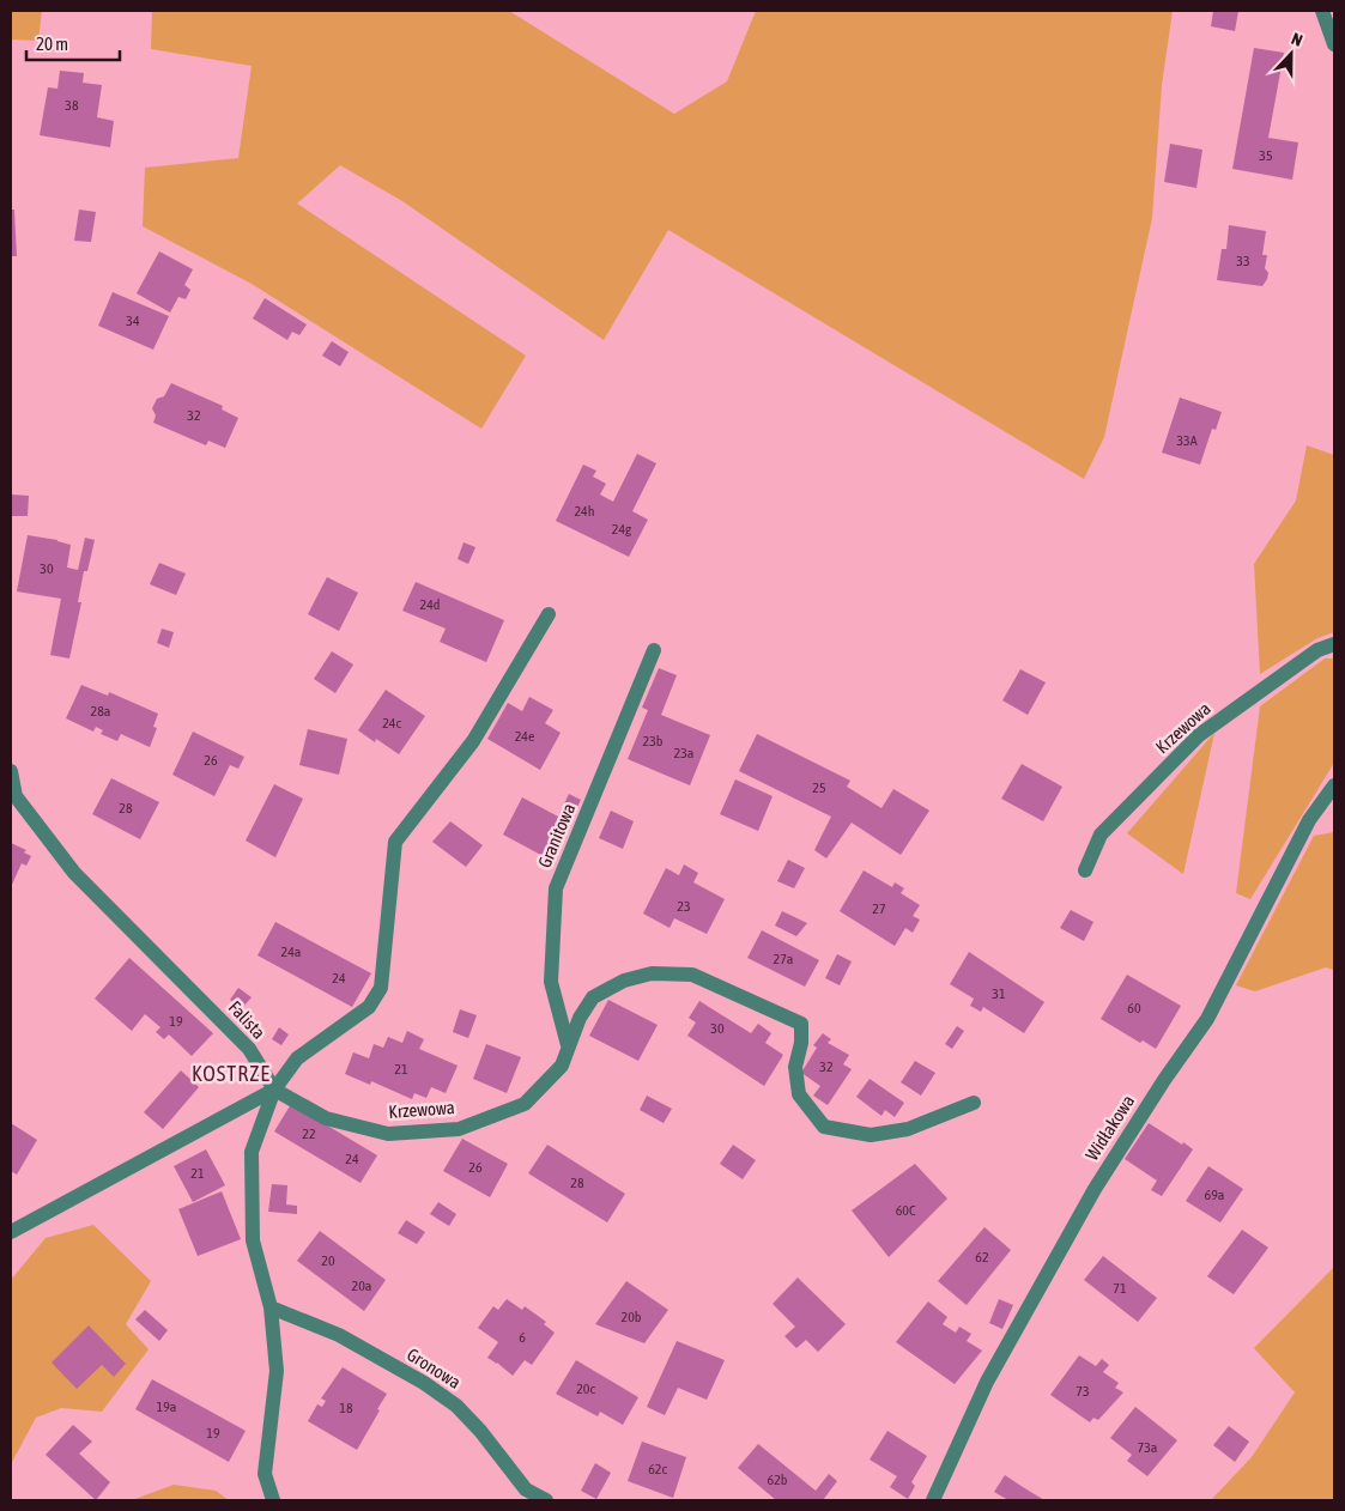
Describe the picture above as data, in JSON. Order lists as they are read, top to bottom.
{
  "streets": {
    "street": [
      "Krzewowa",
      "Granitowa",
      "Falista",
      "Widłakowa",
      "Gronowa"
    ]
  },
  "crossings": [
    ["Krzewowa", "Granitowa"],
    ["Krzewowa", "Falista"]
  ],
  "districts": ["KOSTRZE"],
  "house_numbers": [
    "38",
    "35",
    "33",
    "34",
    "32",
    "33A",
    "24h",
    "24g",
    "30",
    "24d",
    "28a",
    "24c",
    "24e",
    "23b",
    "23a",
    "26",
    "25",
    "28",
    "23",
    "27",
    "24a",
    "27a",
    "24",
    "31",
    "60",
    "19",
    "30",
    "32",
    "21",
    "22",
    "24",
    "26",
    "21",
    "28",
    "69a",
    "60C",
    "62",
    "20",
    "20a",
    "71",
    "20b",
    "6",
    "20c",
    "73",
    "19a",
    "18",
    "19",
    "73a",
    "62c",
    "62b"
  ],
  "scale_bar": "20 m",
  "north": "top"
}
